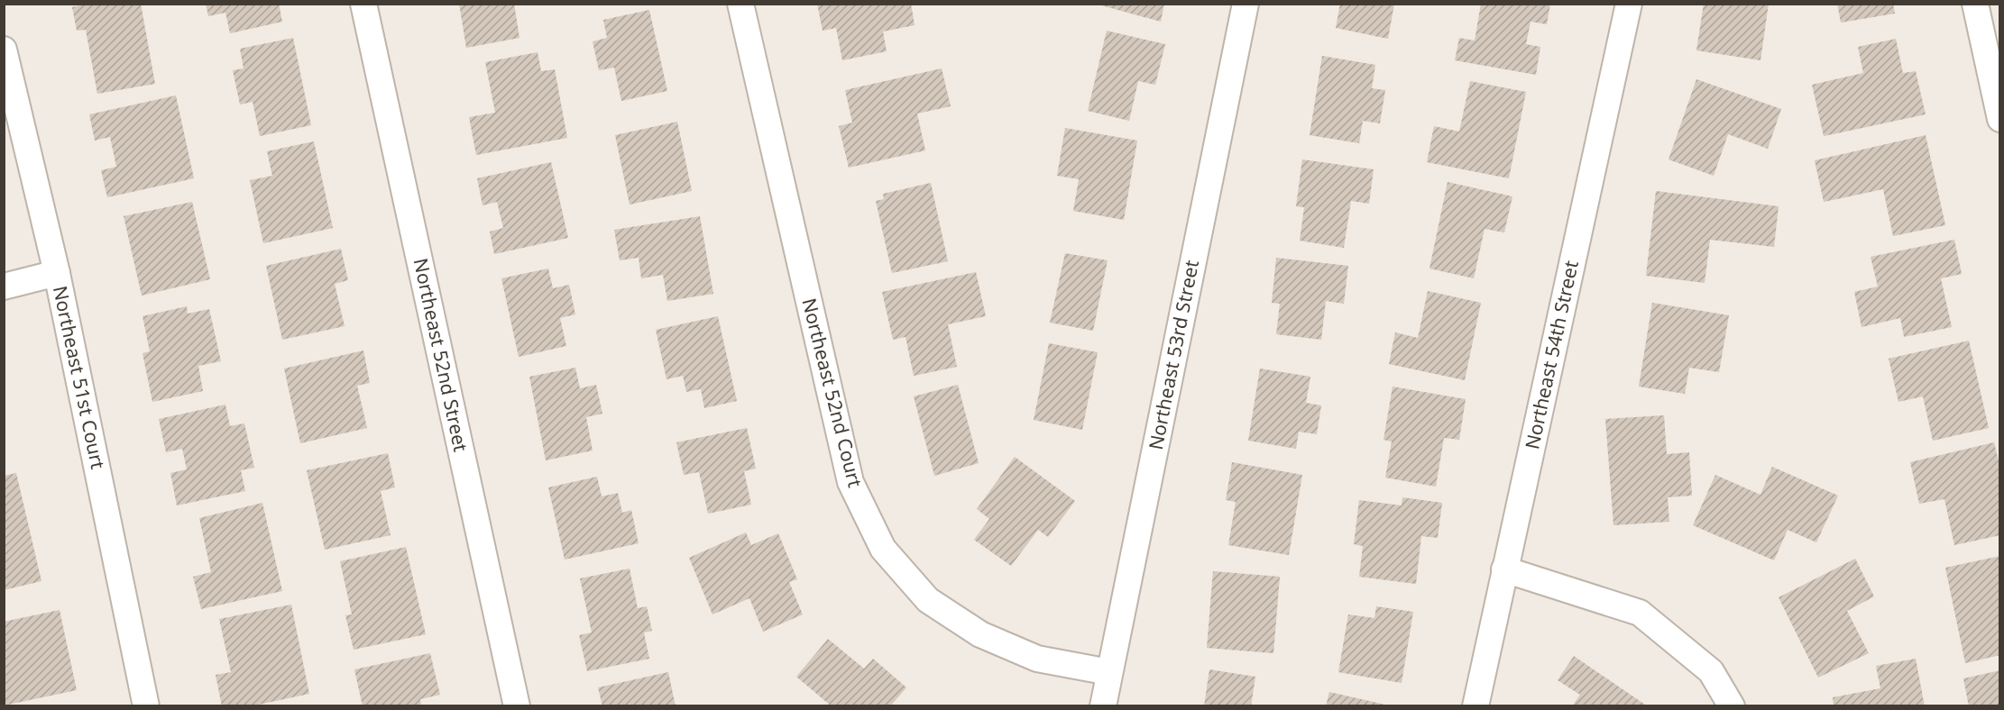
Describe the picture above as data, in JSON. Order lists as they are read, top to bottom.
{
  "streets": {
    "street": [
      "Northeast 52nd Street",
      "Northeast 53rd Street",
      "Northeast 54th Street",
      "Northeast 51st Court",
      "Northeast 52nd Court"
    ]
  },
  "crossings": [
    ["Northeast 53rd Street", "Northeast 52nd Court"]
  ]
}
